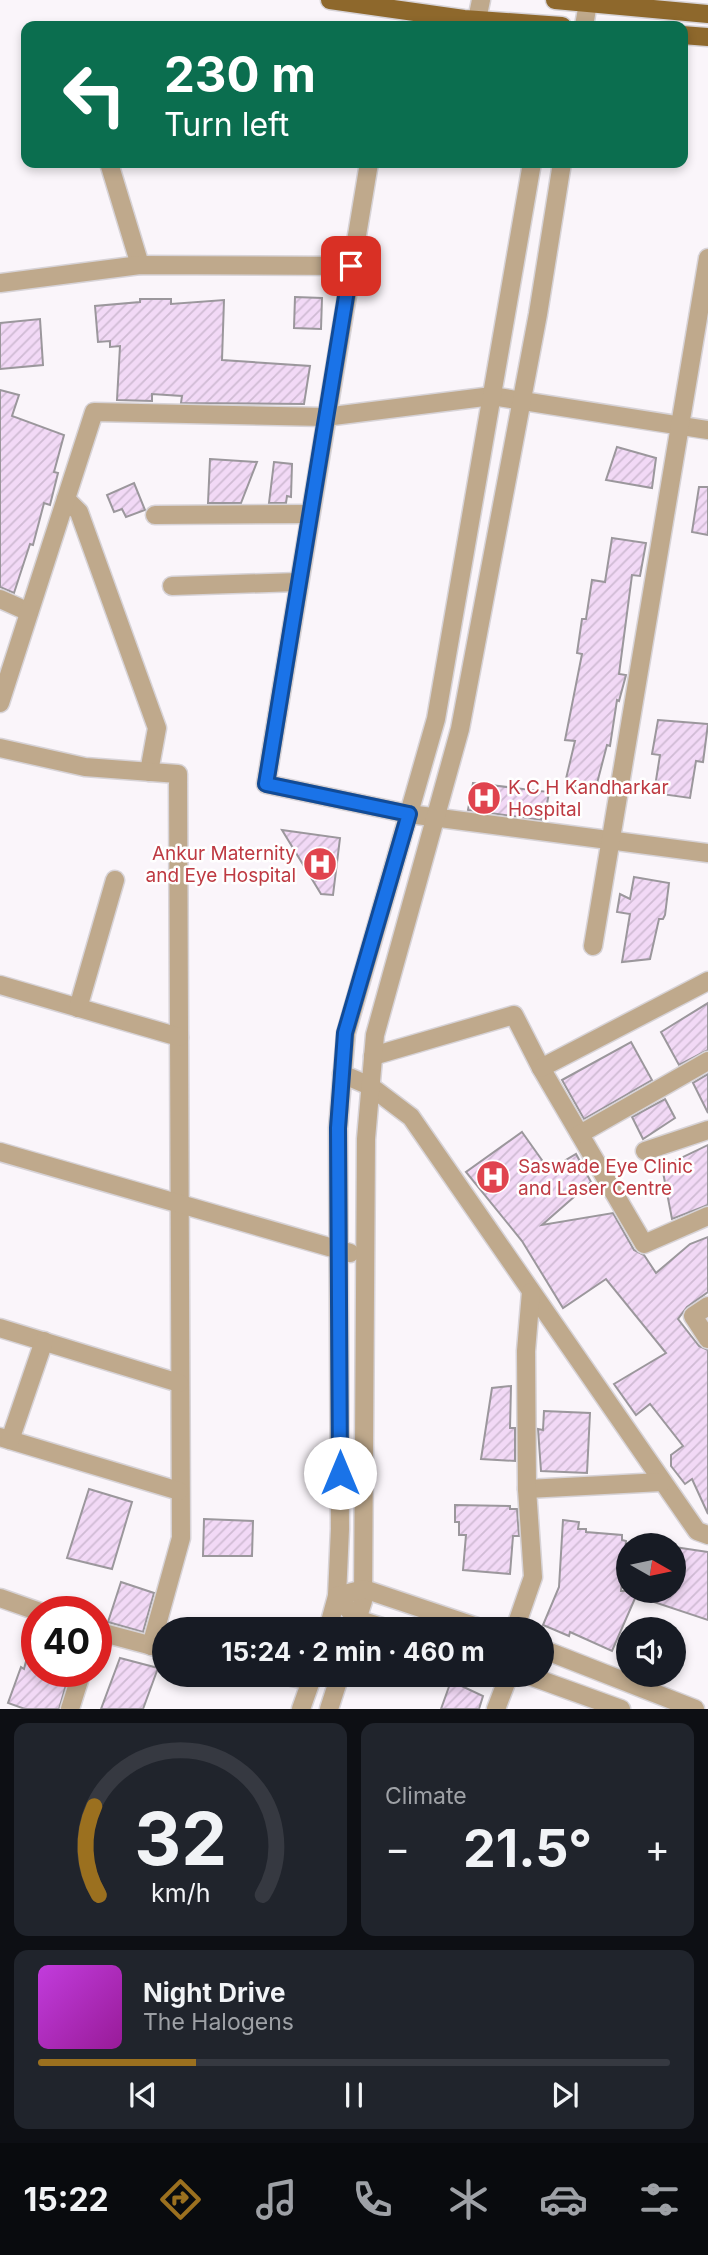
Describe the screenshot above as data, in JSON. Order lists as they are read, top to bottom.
{
  "places": {
    "hospital": ["K C H Kandharkar Hospital", "Ankur Maternity and Eye Hospital", "Saswade Eye Clinic and Laser Centre"]
  },
  "north": "right",
  "page": {
    "turn": ["230 m", "Turn left"],
    "limit": "40",
    "trip": "15:24 · 2 min · 460 m",
    "tile": "Climate",
    "heat": ["−", "21.5°", "+"],
    "song": ["Night Drive", "The Halogens"],
    "tabs": "15:22",
    "gauge": ["32", "km/h"]
  }
}
